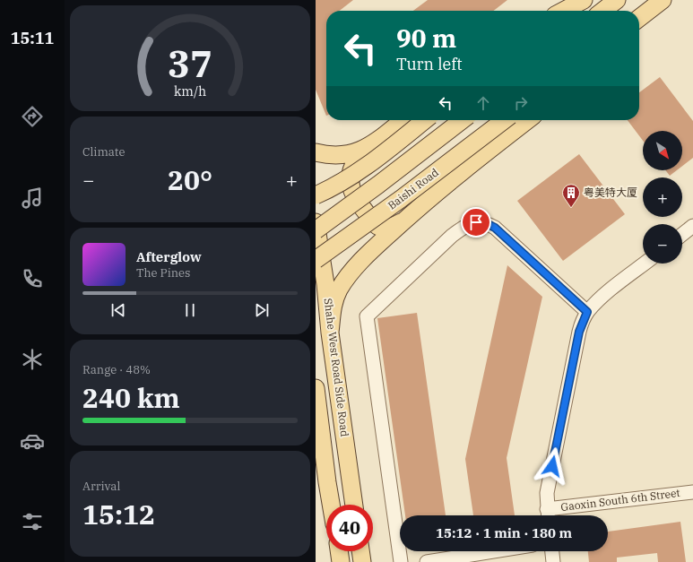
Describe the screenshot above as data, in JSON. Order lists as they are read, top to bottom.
{
  "streets": {
    "main road": ["Baishi Road", "Shahe West Road Side Road"],
    "street": ["Gaoxin South 6th Street"]
  },
  "places": {
    "building": ["粤美特大厦"]
  },
  "north": "bottom right",
  "page": {
    "tabs": "15:11",
    "turn": ["90 m", "Turn left"],
    "tile": [
      "Climate",
      ["Range · 48%", "240 km"],
      ["Arrival", "15:12"]
    ],
    "map_buttons": ["+", "−"],
    "heat": ["−", "20°", "+"],
    "song": ["Afterglow", "The Pines"],
    "limit": "40",
    "trip": "15:12 · 1 min · 180 m",
    "gauge": ["37", "km/h"]
  }
}
